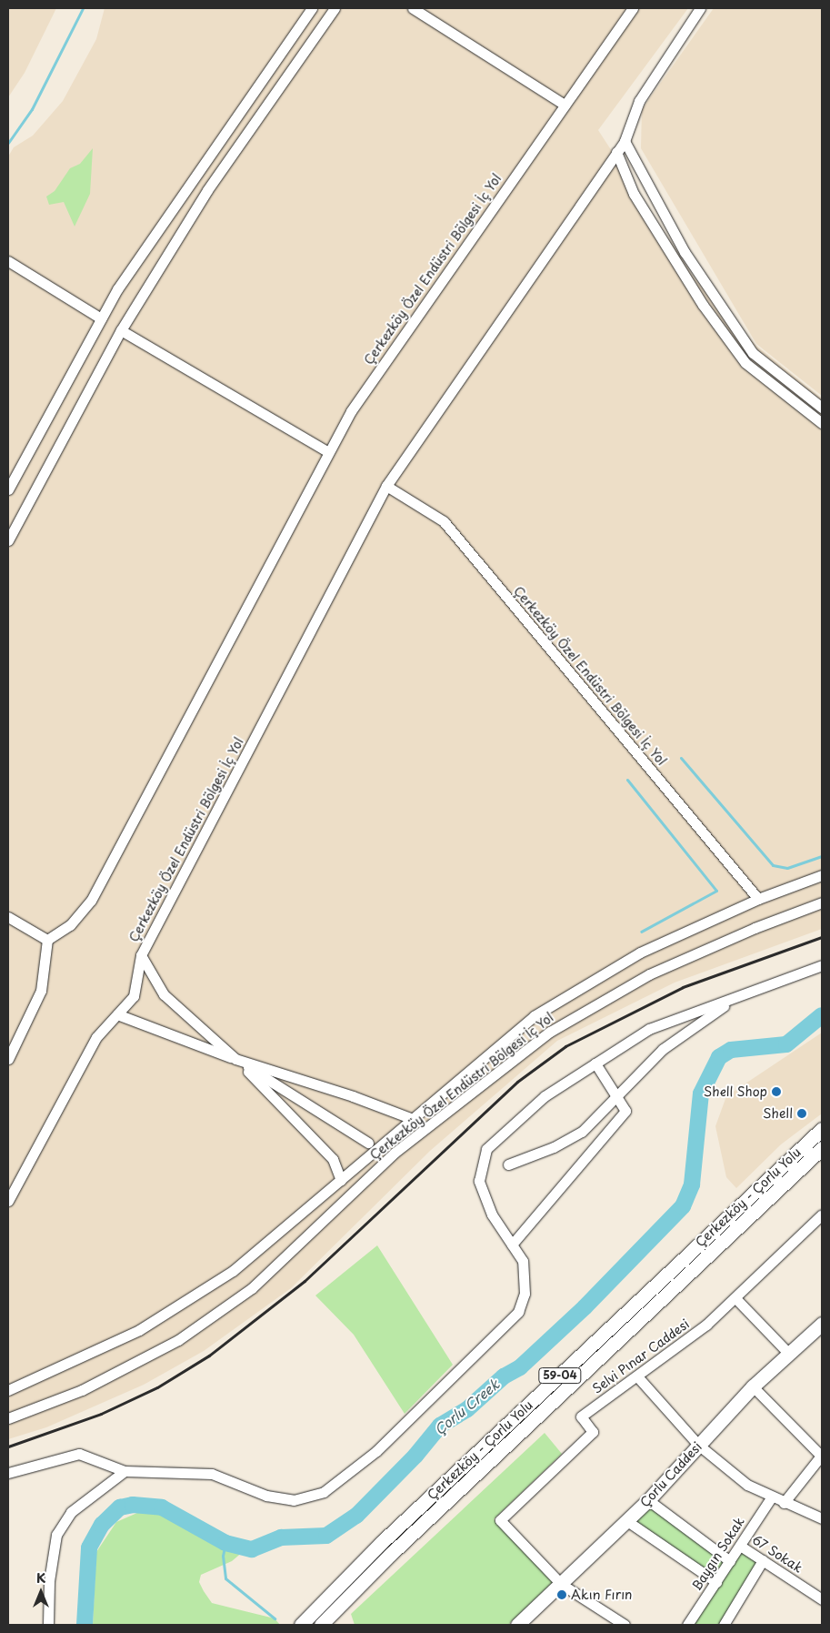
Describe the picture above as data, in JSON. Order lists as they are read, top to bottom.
{
  "streets": {
    "main road": ["Çerkezköy - Çorlu Yolu", "59-04", "Çorlu Caddesi"],
    "street": [
      "Çerkezköy Özel Endüstri Bölgesi İç Yol",
      "Selvi Pınar Caddesi",
      "Baygın Sokak",
      "67 Sokak"
    ]
  },
  "crossings": [
    ["Selvi Pınar Caddesi", "Çorlu Caddesi"],
    ["Baygın Sokak", "67 Sokak"]
  ],
  "water": ["Çorlu Creek"],
  "places": ["Shell Shop", "Shell", "Akın Fırın"],
  "north": "top"
}
